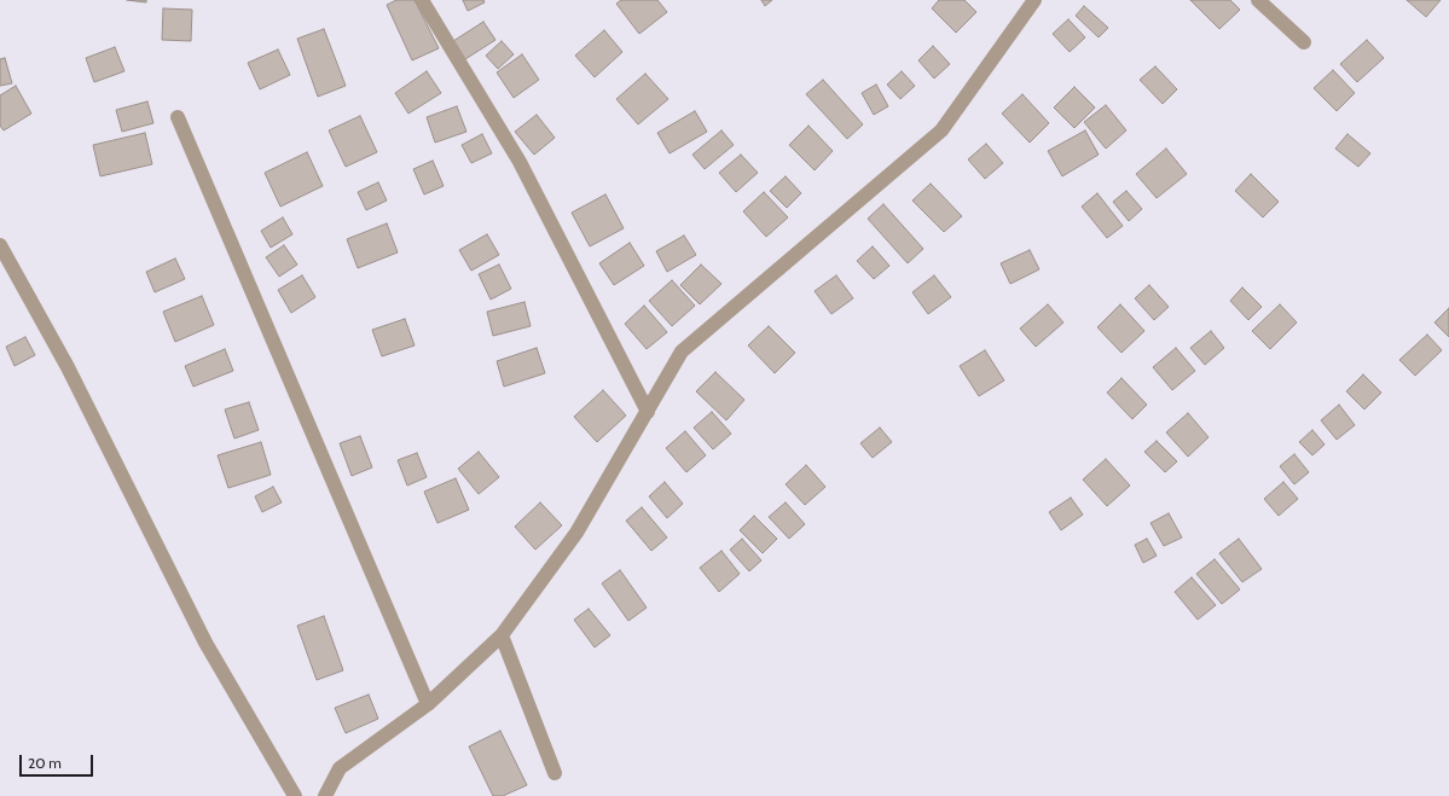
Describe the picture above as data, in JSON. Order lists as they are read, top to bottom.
{
  "scale_bar": "20 m"
}
